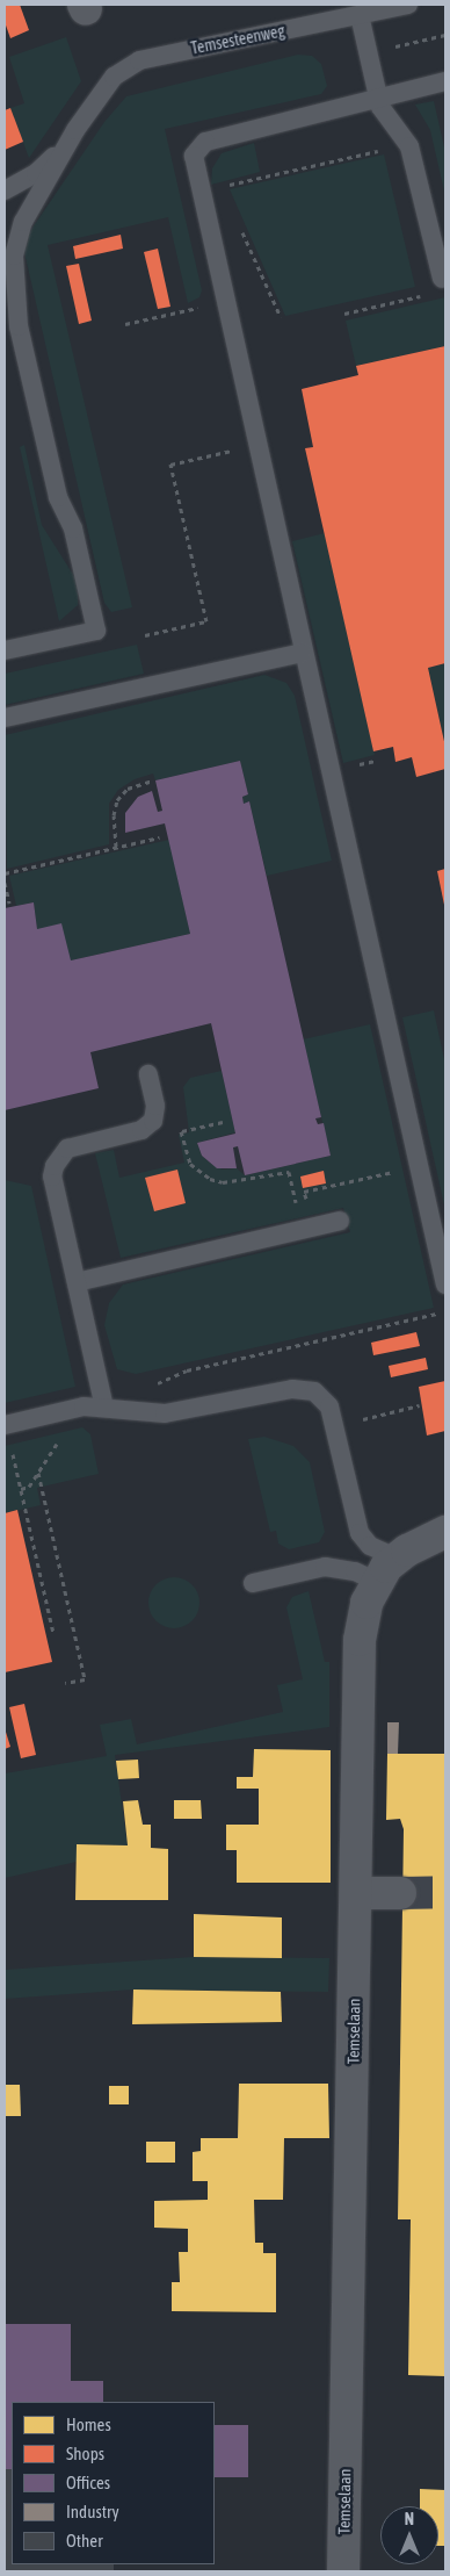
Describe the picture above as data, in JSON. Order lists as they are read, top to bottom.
{
  "streets": {
    "street": ["Temselaan"],
    "lane": ["Temsesteenweg"]
  },
  "legend": [
    "Homes",
    "Shops",
    "Offices",
    "Industry",
    "Other"
  ],
  "north": "top"
}
